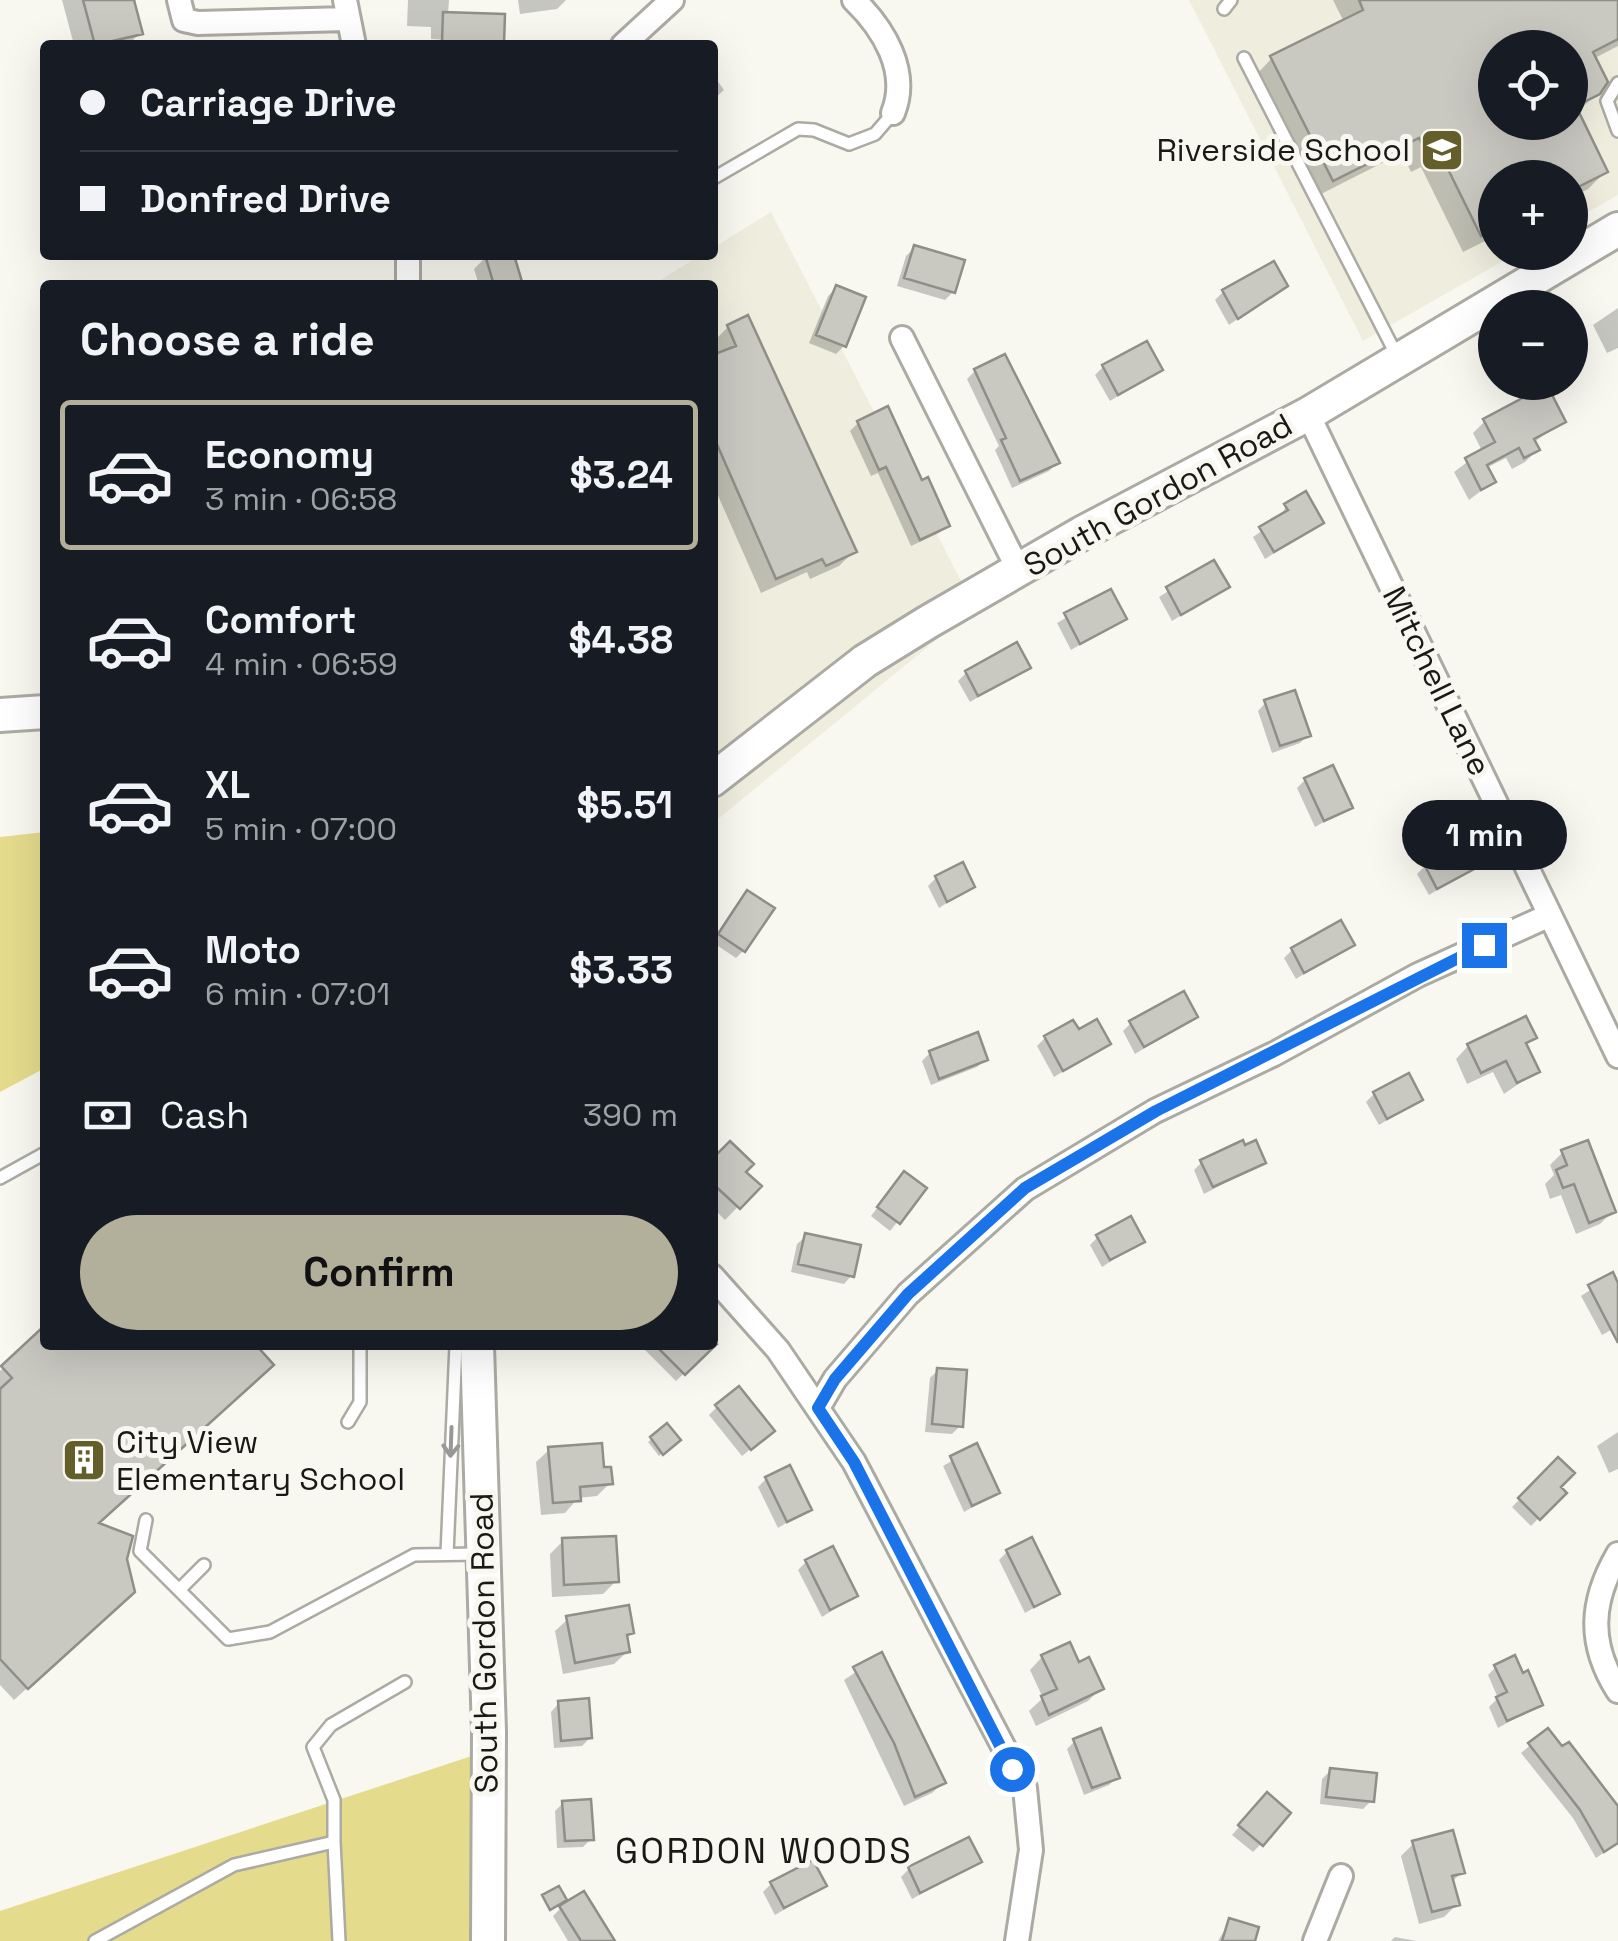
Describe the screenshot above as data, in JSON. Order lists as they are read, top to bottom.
{
  "streets": {
    "street": ["South Gordon Road", "Mitchell Lane"]
  },
  "crossings": [
    ["South Gordon Road", "Mitchell Lane"]
  ],
  "districts": ["GORDON WOODS"],
  "places": {
    "school or university": ["Riverside School"],
    "building": ["City View Elementary School"]
  },
  "page": {
    "map_buttons": ["+", "−"],
    "banner": ["Carriage Drive", "Donfred Drive"],
    "heading": "Choose a ride",
    "list": [
      {
        "name": "Economy",
        "note": "3 min · 06:58",
        "value": "$3.24"
      },
      {
        "name": "Comfort",
        "note": "4 min · 06:59",
        "value": "$4.38"
      },
      {
        "name": "XL",
        "note": "5 min · 07:00",
        "value": "$5.51"
      },
      {
        "name": "Moto",
        "note": "6 min · 07:01",
        "value": "$3.33"
      }
    ],
    "bubble": "1 min",
    "pay": ["Cash", "390 m"],
    "buttons": "Confirm"
  }
}
